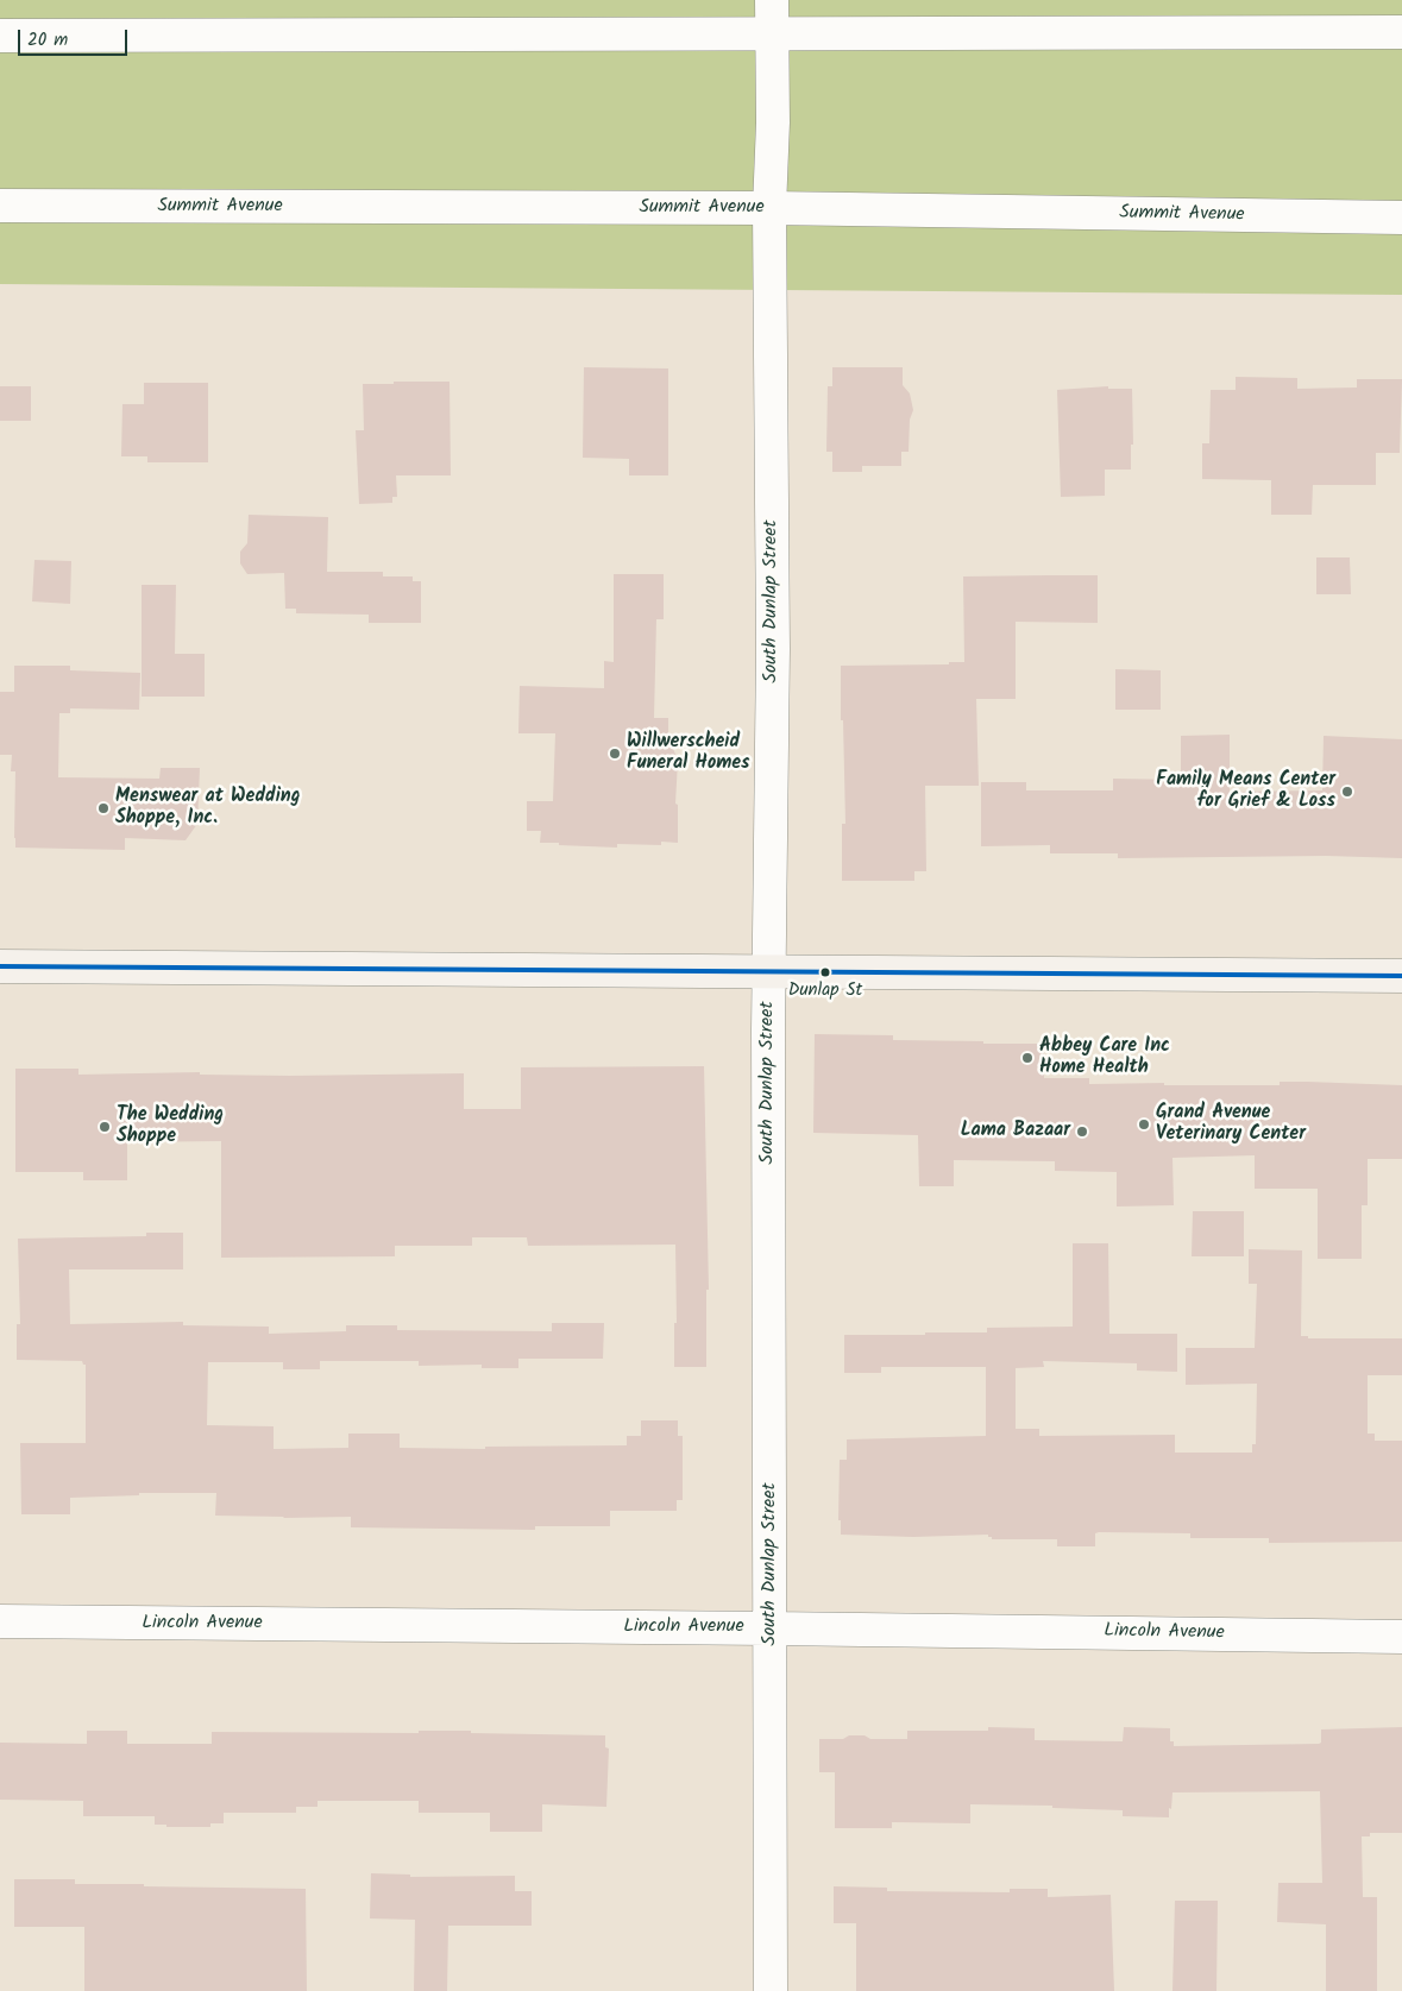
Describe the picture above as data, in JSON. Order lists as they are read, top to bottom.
{
  "streets": {
    "street": ["Summit Avenue", "South Dunlap Street", "Lincoln Avenue"]
  },
  "crossings": [
    ["Summit Avenue", "South Dunlap Street"],
    ["South Dunlap Street", "Lincoln Avenue"]
  ],
  "places": [
    "Willwerscheid Funeral Homes",
    "Family Means Center for Grief & Loss",
    "Menswear at Wedding Shoppe, Inc.",
    "Dunlap St",
    "Abbey Care Inc Home Health",
    "Grand Avenue Veterinary Center",
    "The Wedding Shoppe",
    "Lama Bazaar"
  ],
  "scale_bar": "20 m"
}
